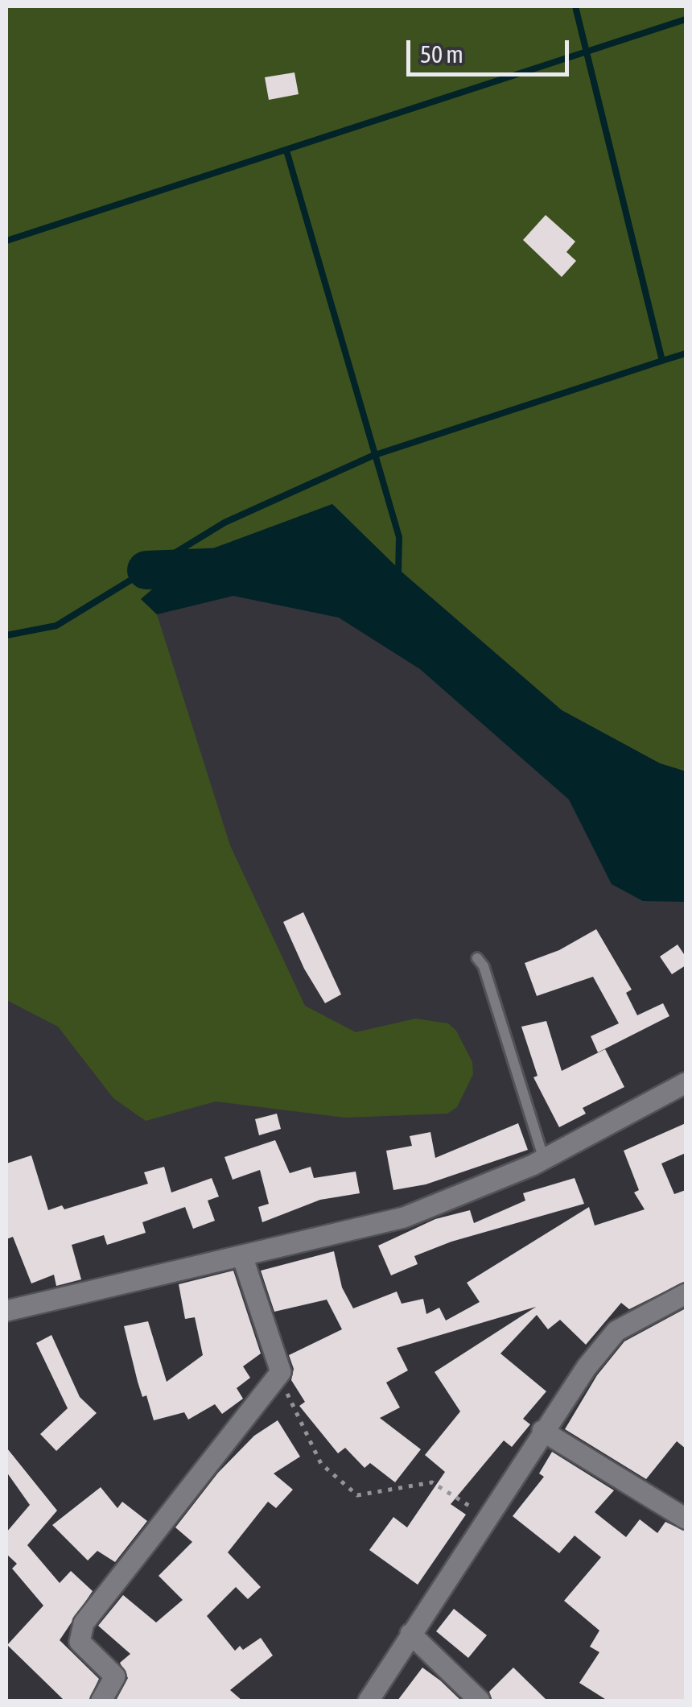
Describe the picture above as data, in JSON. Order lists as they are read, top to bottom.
{
  "scale_bar": "50 m"
}
